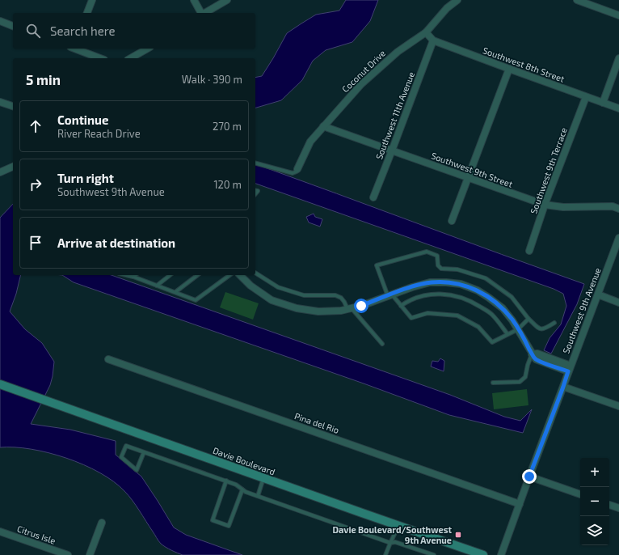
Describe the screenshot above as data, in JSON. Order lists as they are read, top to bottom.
{
  "streets": {
    "main road": ["Davie Boulevard"],
    "street": [
      "Southwest 8th Street",
      "Coconut Drive",
      "Southwest 11th Avenue",
      "Southwest 9th Street",
      "Southwest 9th Terrace",
      "Southwest 9th Avenue",
      "Pina del Rio",
      "Citrus Isle"
    ]
  },
  "crossings": [
    ["Southwest 8th Street", "Coconut Drive"],
    ["Southwest 8th Street", "Southwest 11th Avenue"],
    ["Southwest 8th Street", "Southwest 9th Terrace"],
    ["Coconut Drive", "Southwest 9th Street"],
    ["Southwest 11th Avenue", "Southwest 9th Street"],
    ["Southwest 9th Street", "Southwest 9th Terrace"],
    ["Southwest 9th Avenue", "Pina del Rio"]
  ],
  "places": {
    "transit": ["Davie Boulevard/Southwest 9th Avenue"]
  },
  "page": {
    "search": "Search here",
    "heading": ["5 min", "Walk · 390 m"],
    "list": [
      ["Continue", "River Reach Drive", "270 m"],
      ["Turn right", "Southwest 9th Avenue", "120 m"],
      "Arrive at destination"
    ],
    "map_buttons": ["+", "−"]
  }
}
